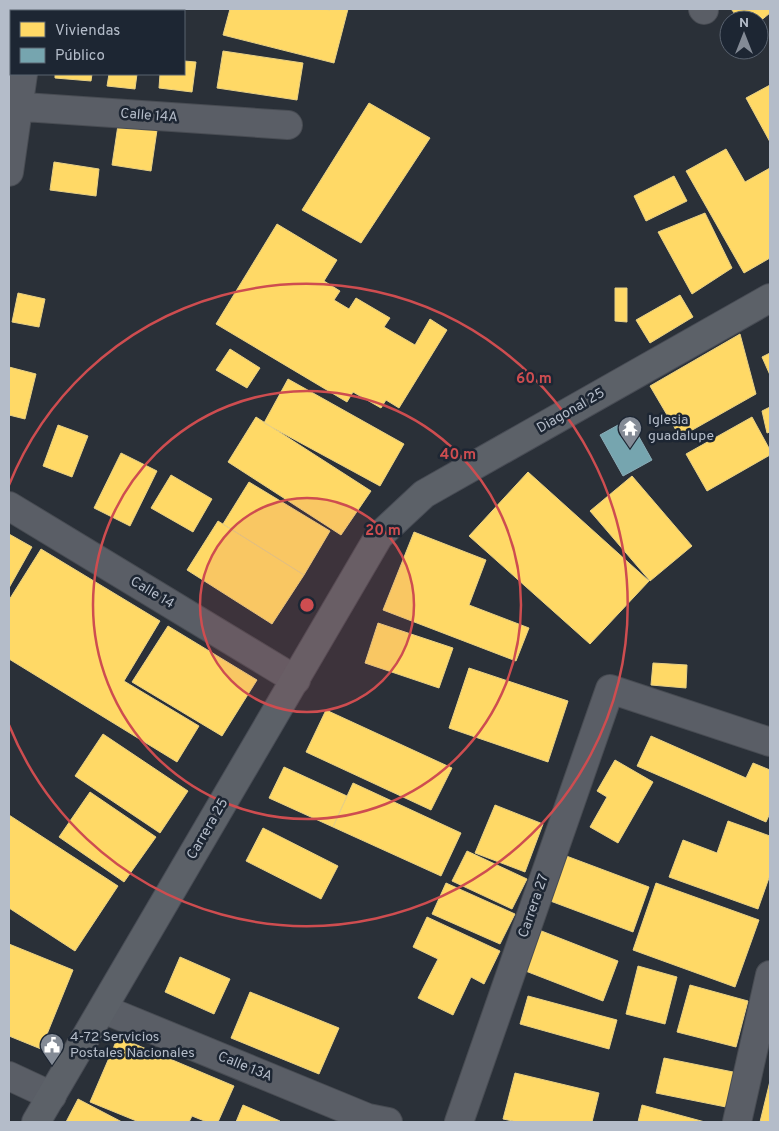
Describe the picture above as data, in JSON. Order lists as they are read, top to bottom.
{
  "streets": {
    "main road": ["Diagonal 25", "Carrera 25"],
    "street": [
      "Calle 14A",
      "Calle 14",
      "Carrera 27",
      "Calle 13A"
    ]
  },
  "crossings": [
    ["Diagonal 25", "Carrera 25"],
    ["Calle 14", "Carrera 25"],
    ["Carrera 25", "Calle 13A"]
  ],
  "places": {
    "temple": ["Iglesia guadalupe"],
    "public building": ["4-72 Servicios Postales Nacionales"]
  },
  "legend": ["Viviendas", "Público"],
  "north": "top",
  "rings": ["60 m", "40 m", "20 m"]
}
